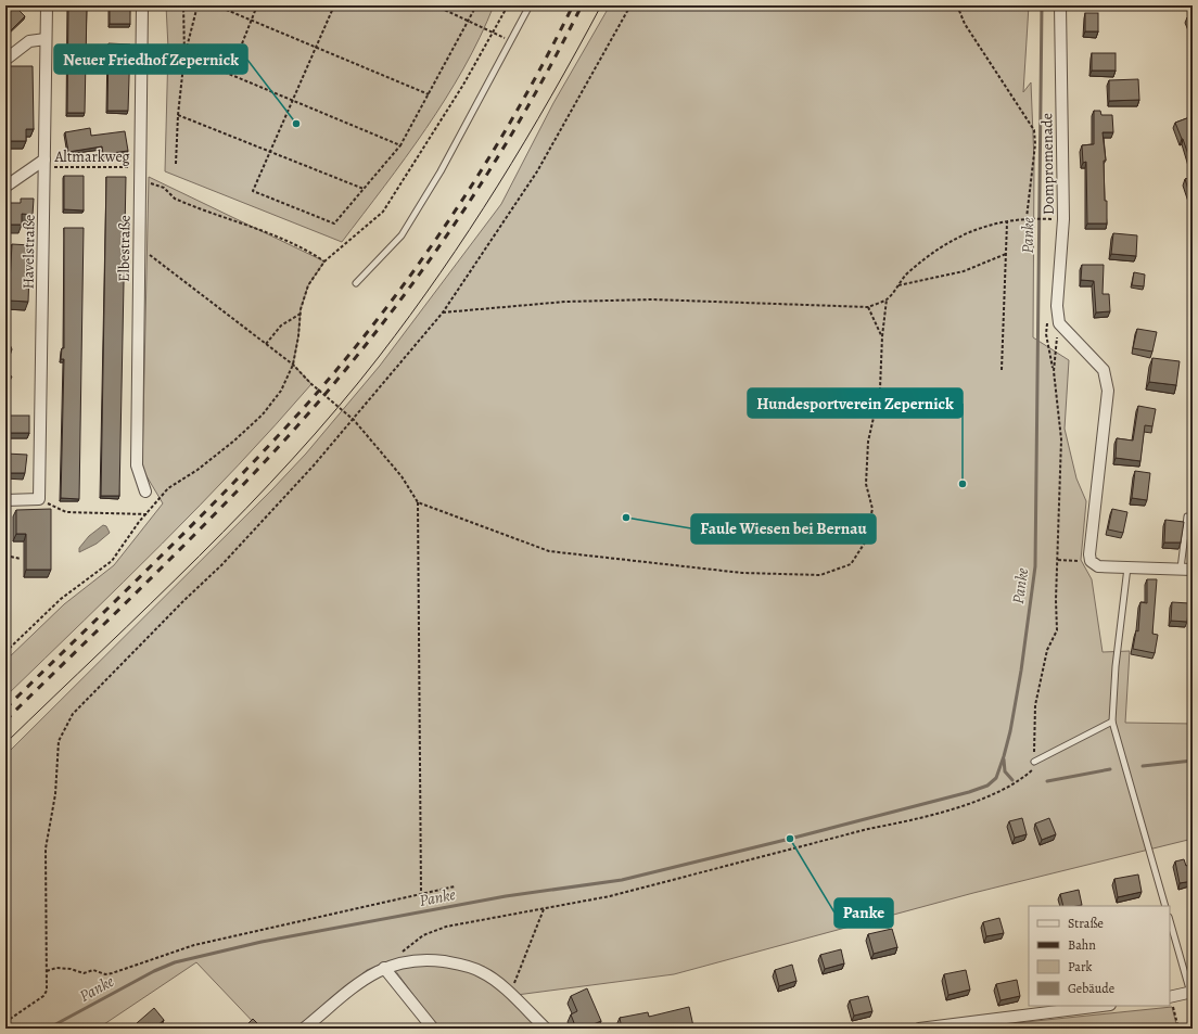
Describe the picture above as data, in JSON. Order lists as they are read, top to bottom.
{
  "streets": {
    "street": ["Dompromenade", "Elbestraße", "Havelstraße"],
    "path": ["Altmarkweg"]
  },
  "crossings": [
    ["Altmarkweg", "Elbestraße"],
    ["Altmarkweg", "Havelstraße"]
  ],
  "water": ["Panke"],
  "places": [
    "Neuer Friedhof Zepernick",
    "Hundesportverein Zepernick",
    "Faule Wiesen bei Bernau",
    "Panke"
  ],
  "legend": [
    "Straße",
    "Bahn",
    "Park",
    "Gebäude"
  ]
}
